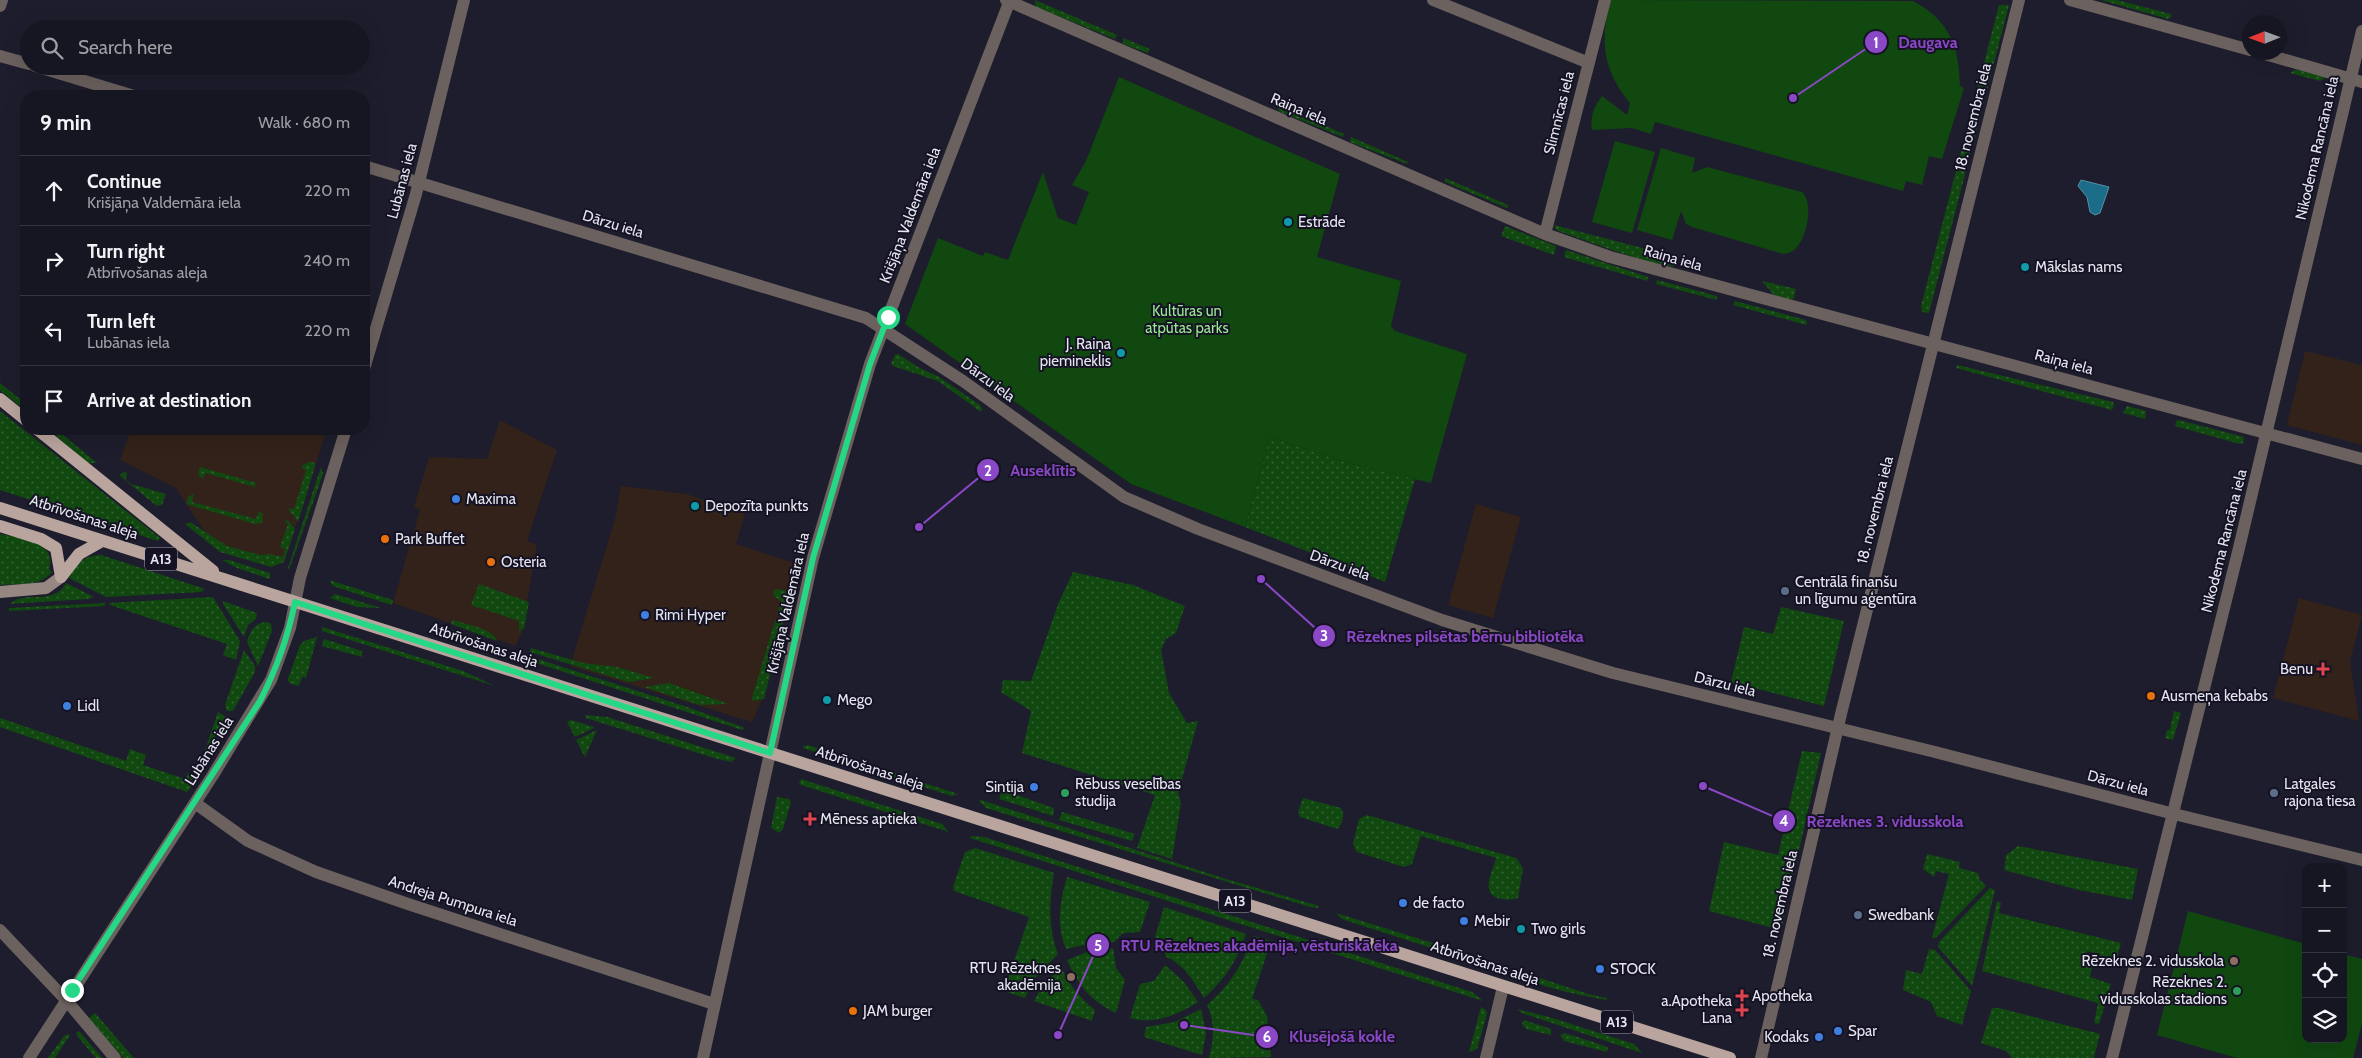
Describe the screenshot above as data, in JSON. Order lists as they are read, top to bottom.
{
  "streets": {
    "main road": ["Atbrīvošanas aleja", "A13"],
    "street": [
      "Raiņa iela",
      "Slimnīcas iela",
      "18. novembra iela",
      "Nikodema Rancāna iela",
      "Lubānas iela",
      "Krišjāņa Valdemāra iela",
      "Dārzu iela",
      "Andreja Pumpura iela"
    ]
  },
  "crossings": [
    ["Raiņa iela", "Slimnīcas iela"],
    ["Raiņa iela", "18. novembra iela"],
    ["Raiņa iela", "Nikodema Rancāna iela"],
    ["Raiņa iela", "Krišjāņa Valdemāra iela"],
    ["18. novembra iela", "Dārzu iela"],
    ["Nikodema Rancāna iela", "Dārzu iela"],
    ["Lubānas iela", "Dārzu iela"],
    ["Lubānas iela", "Atbrīvošanas aleja"],
    ["Lubānas iela", "Andreja Pumpura iela"],
    ["Krišjāņa Valdemāra iela", "Dārzu iela"],
    ["Krišjāņa Valdemāra iela", "Atbrīvošanas aleja"],
    ["Krišjāņa Valdemāra iela", "Andreja Pumpura iela"]
  ],
  "parks": ["Kultūras un atpūtas parks"],
  "places": {
    "other": [
      "Daugava",
      "Estrāde",
      "Mākslas nams",
      "J. Raiņa piemineklis",
      "Maxima",
      "Depozīta punkts",
      "Auseklītis",
      "Park Buffet",
      "Osteria",
      "Rēzeknes pilsētas bērnu bibliotēka",
      "Centrālā finanšu un līgumu aģentūra",
      "Rimi Hyper",
      "Ausmeņa kebabs",
      "Mego",
      "Lidl",
      "Rēzeknes 3. vidusskola",
      "Sintija",
      "Rēbuss veselības studija",
      "Latgales rajona tiesa",
      "de facto",
      "Swedbank",
      "Mebir",
      "Two girls",
      "Rēzeknes 2. vidusskola",
      "STOCK",
      "RTU Rēzeknes akadēmija",
      "Rēzeknes 2. vidusskolas stadions",
      "JAM burger",
      "Klusējošā kokle",
      "Spar",
      "RTU Rēzeknes akadēmija, vēsturiskā ēka",
      "Kodaks"
    ],
    "health": [
      "Benu",
      "Mēness aptieka",
      "Apotheka",
      "a.Apotheka Lana"
    ]
  },
  "north": "left",
  "page": {
    "search": "Search here",
    "heading": ["9 min", "Walk · 680 m"],
    "list": [
      ["Continue", "Krišjāņa Valdemāra iela", "220 m"],
      ["Turn right", "Atbrīvošanas aleja", "240 m"],
      ["Turn left", "Lubānas iela", "220 m"],
      "Arrive at destination"
    ],
    "map_buttons": ["+", "−"]
  }
}
